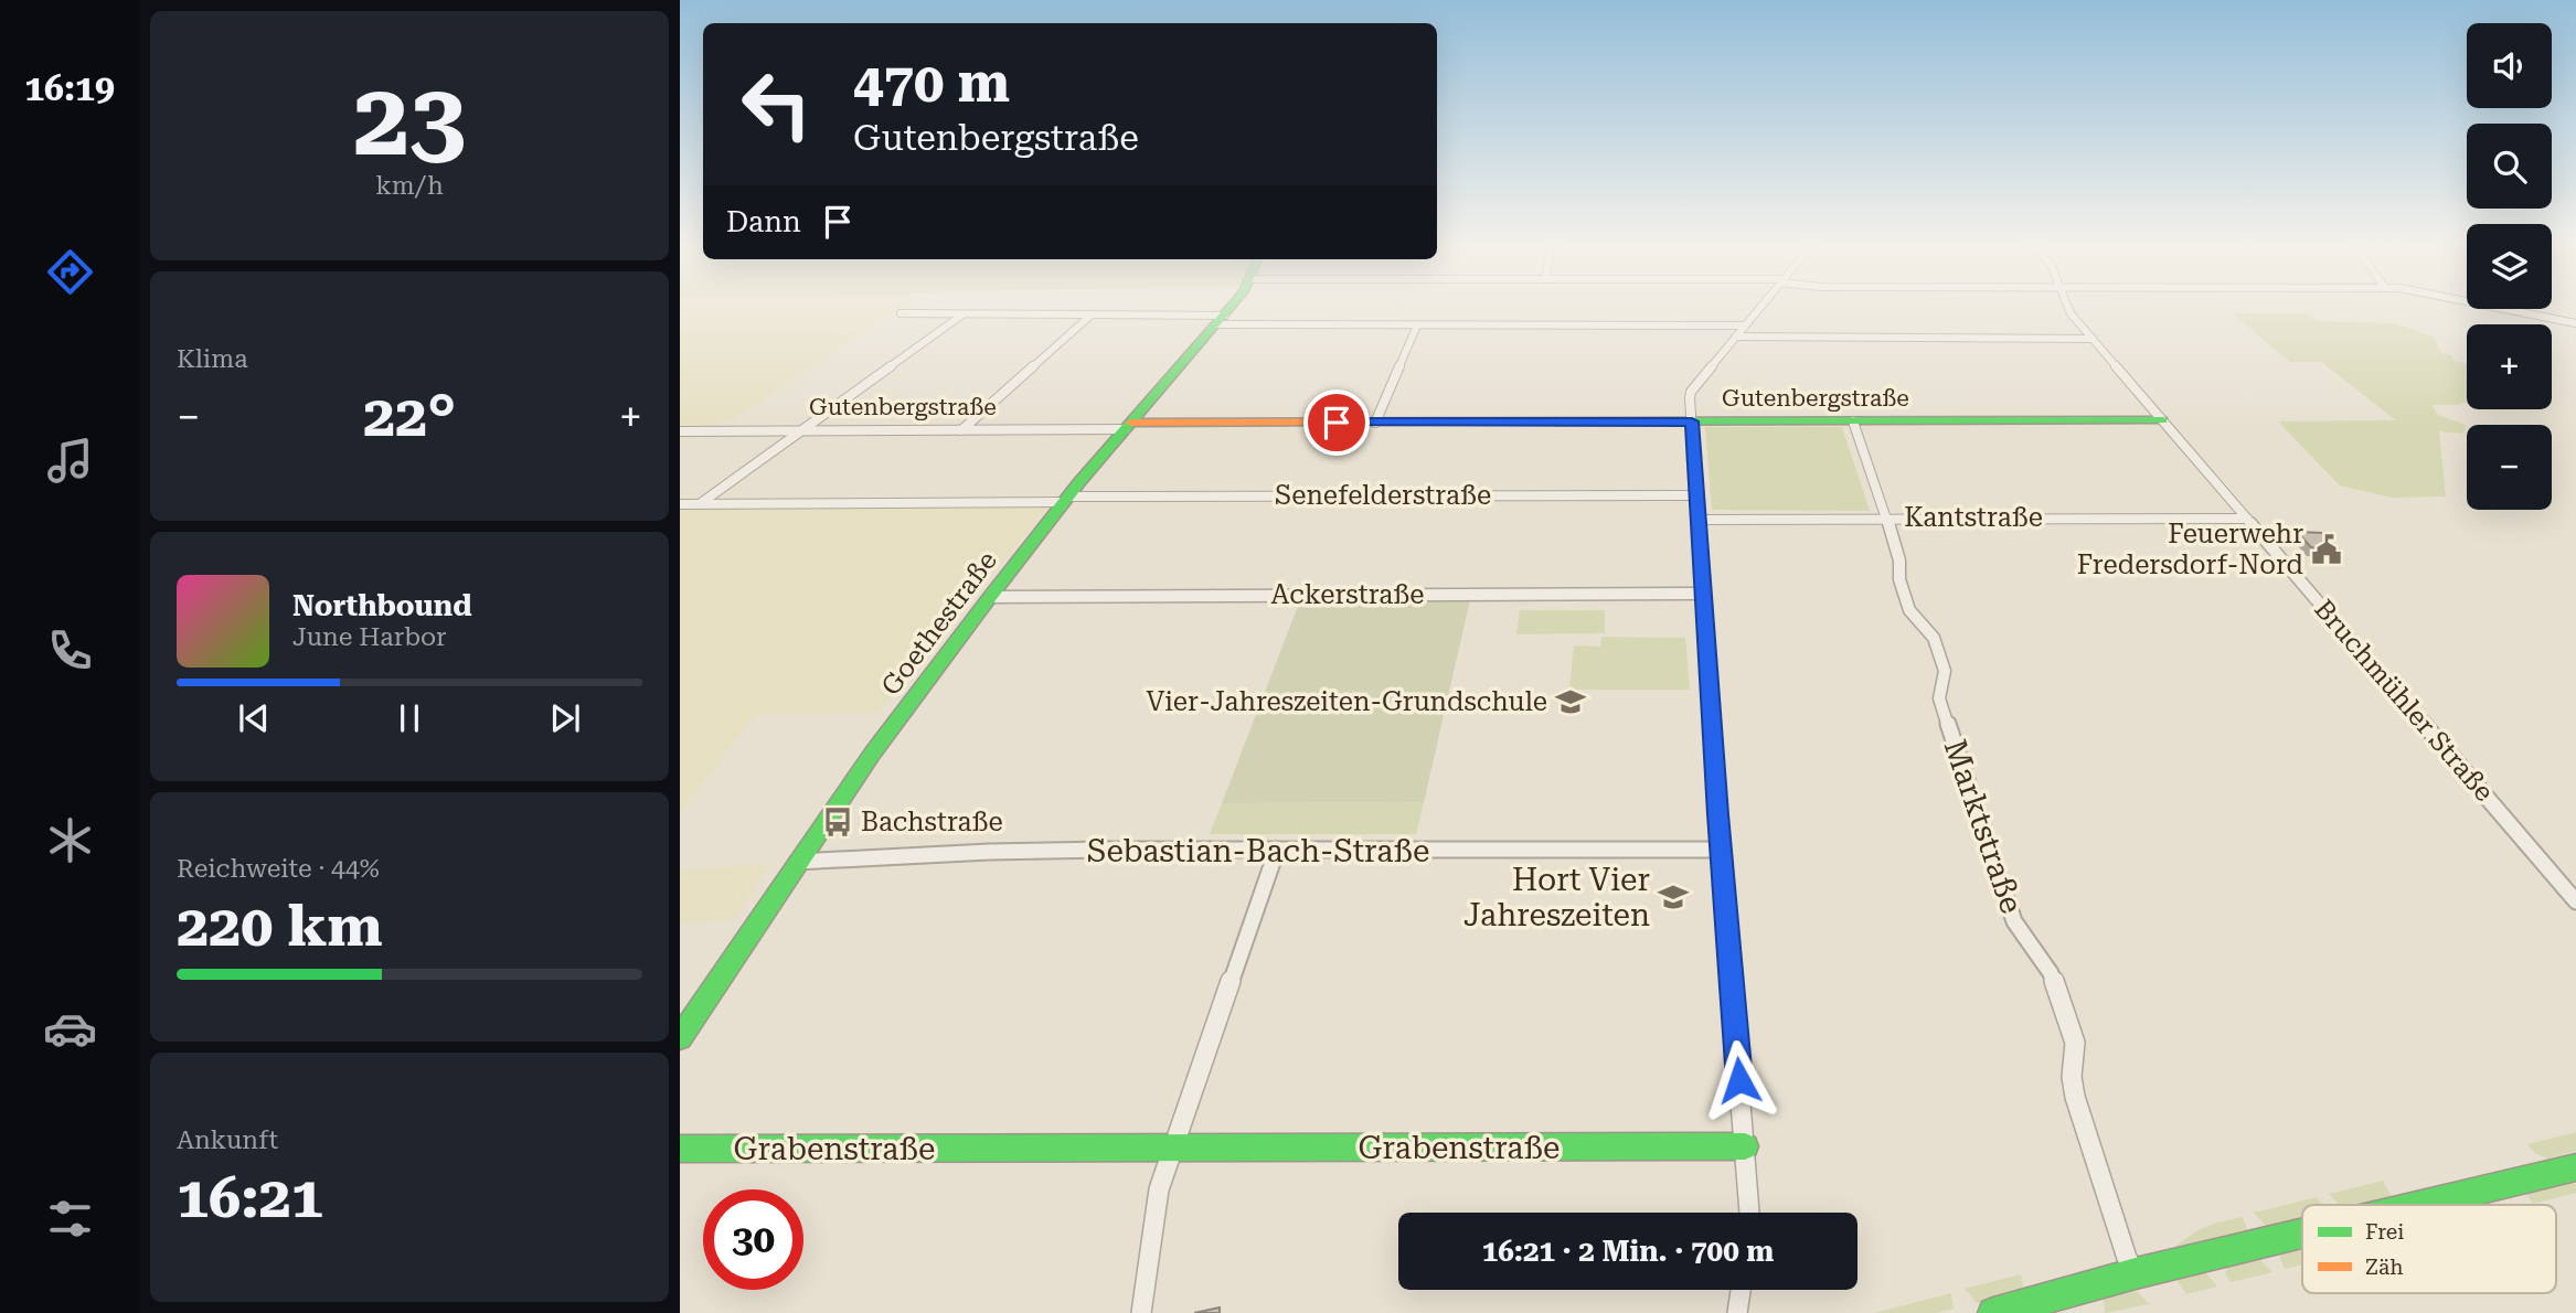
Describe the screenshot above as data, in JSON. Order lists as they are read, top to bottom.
{
  "streets": {
    "street": [
      "Gutenbergstraße",
      "Senefelderstraße",
      "Kantstraße",
      "Ackerstraße",
      "Goethestraße",
      "Bruchmühler Straße",
      "Marktstraße",
      "Sebastian-Bach-Straße",
      "Grabenstraße"
    ]
  },
  "crossings": [
    ["Gutenbergstraße", "Goethestraße"],
    ["Gutenbergstraße", "Bruchmühler Straße"],
    ["Gutenbergstraße", "Marktstraße"],
    ["Senefelderstraße", "Goethestraße"],
    ["Kantstraße", "Bruchmühler Straße"],
    ["Kantstraße", "Marktstraße"],
    ["Ackerstraße", "Goethestraße"],
    ["Goethestraße", "Sebastian-Bach-Straße"]
  ],
  "places": {
    "public building": ["Feuerwehr Fredersdorf-Nord"],
    "school or university": ["Vier-Jahreszeiten-Grundschule", "Hort Vier Jahreszeiten"],
    "bus stop": ["Bachstraße"]
  },
  "legend": ["Frei", "Zäh"],
  "page": {
    "tabs": "16:19",
    "tile": [
      ["23", "km/h"],
      "Klima",
      ["Reichweite · 44%", "220 km"],
      ["Ankunft", "16:21"]
    ],
    "map_buttons": ["+", "−"],
    "turn": ["470 m", "Gutenbergstraße"],
    "then": "Dann",
    "heat": ["−", "22°", "+"],
    "song": ["Northbound", "June Harbor"],
    "limit": "30",
    "trip": "16:21 · 2 Min. · 700 m"
  }
}
